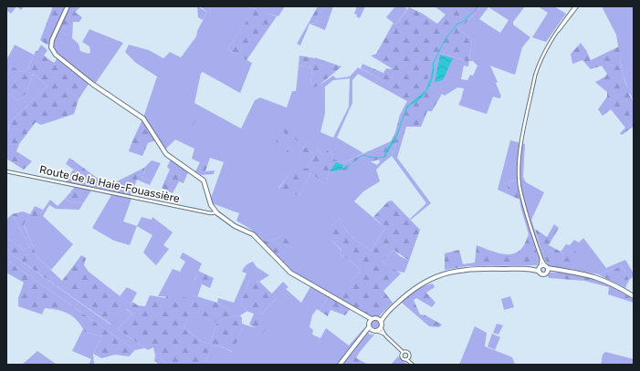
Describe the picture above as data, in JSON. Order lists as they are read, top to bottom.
{
  "streets": {
    "street": ["Route de la Haie-Fouassière"]
  }
}
